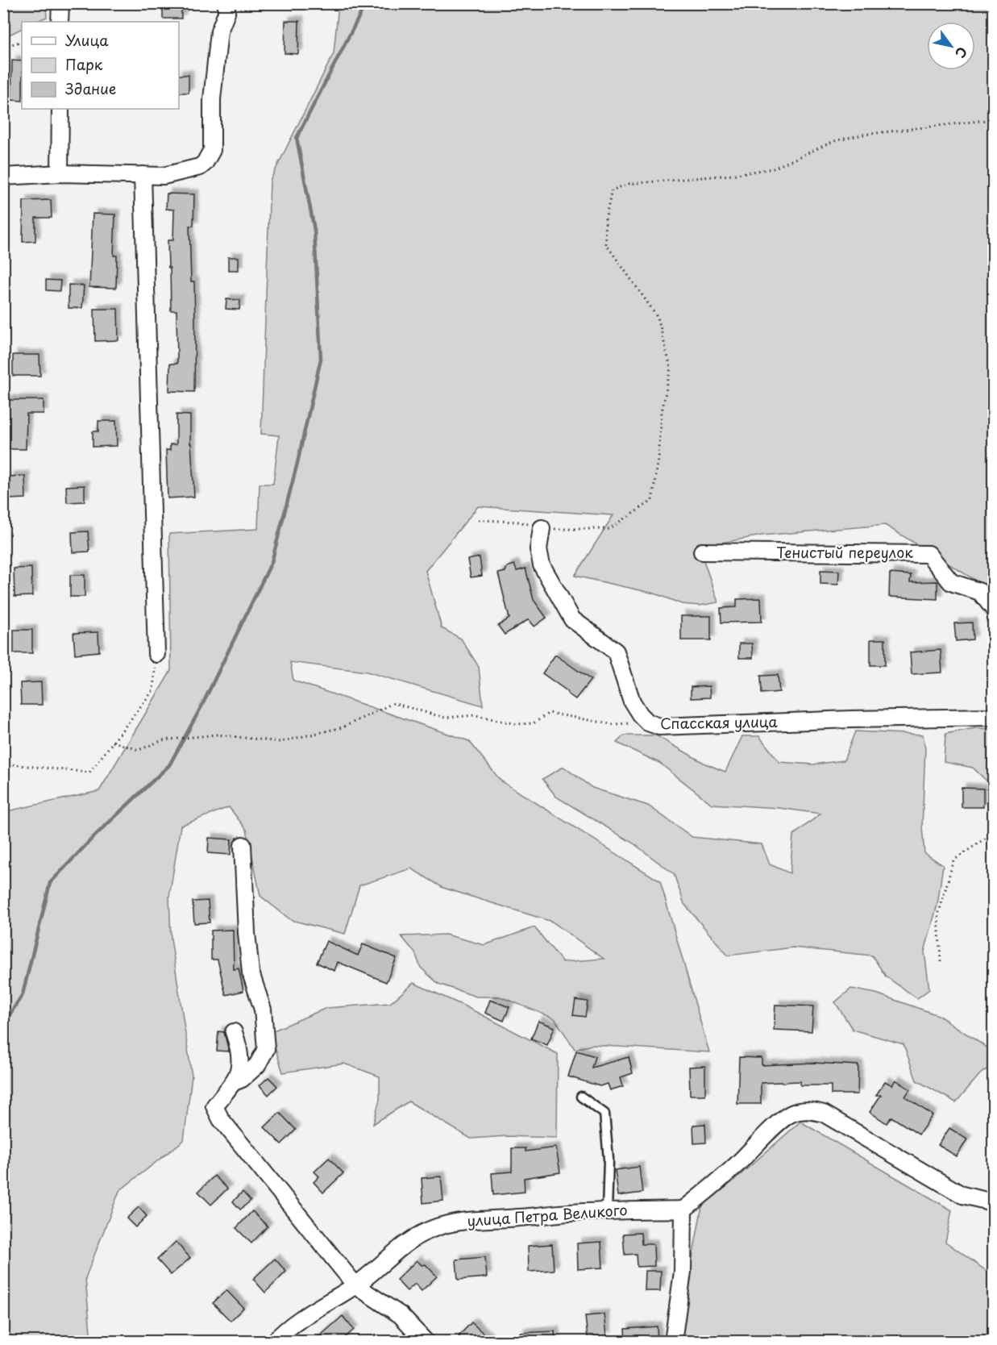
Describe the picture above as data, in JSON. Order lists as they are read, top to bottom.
{
  "streets": {
    "street": ["Тенистый переулок", "Спасская улица", "улица Петра Великого"]
  },
  "legend": ["Улица", "Парк", "Здание"],
  "north": "bottom right"
}
